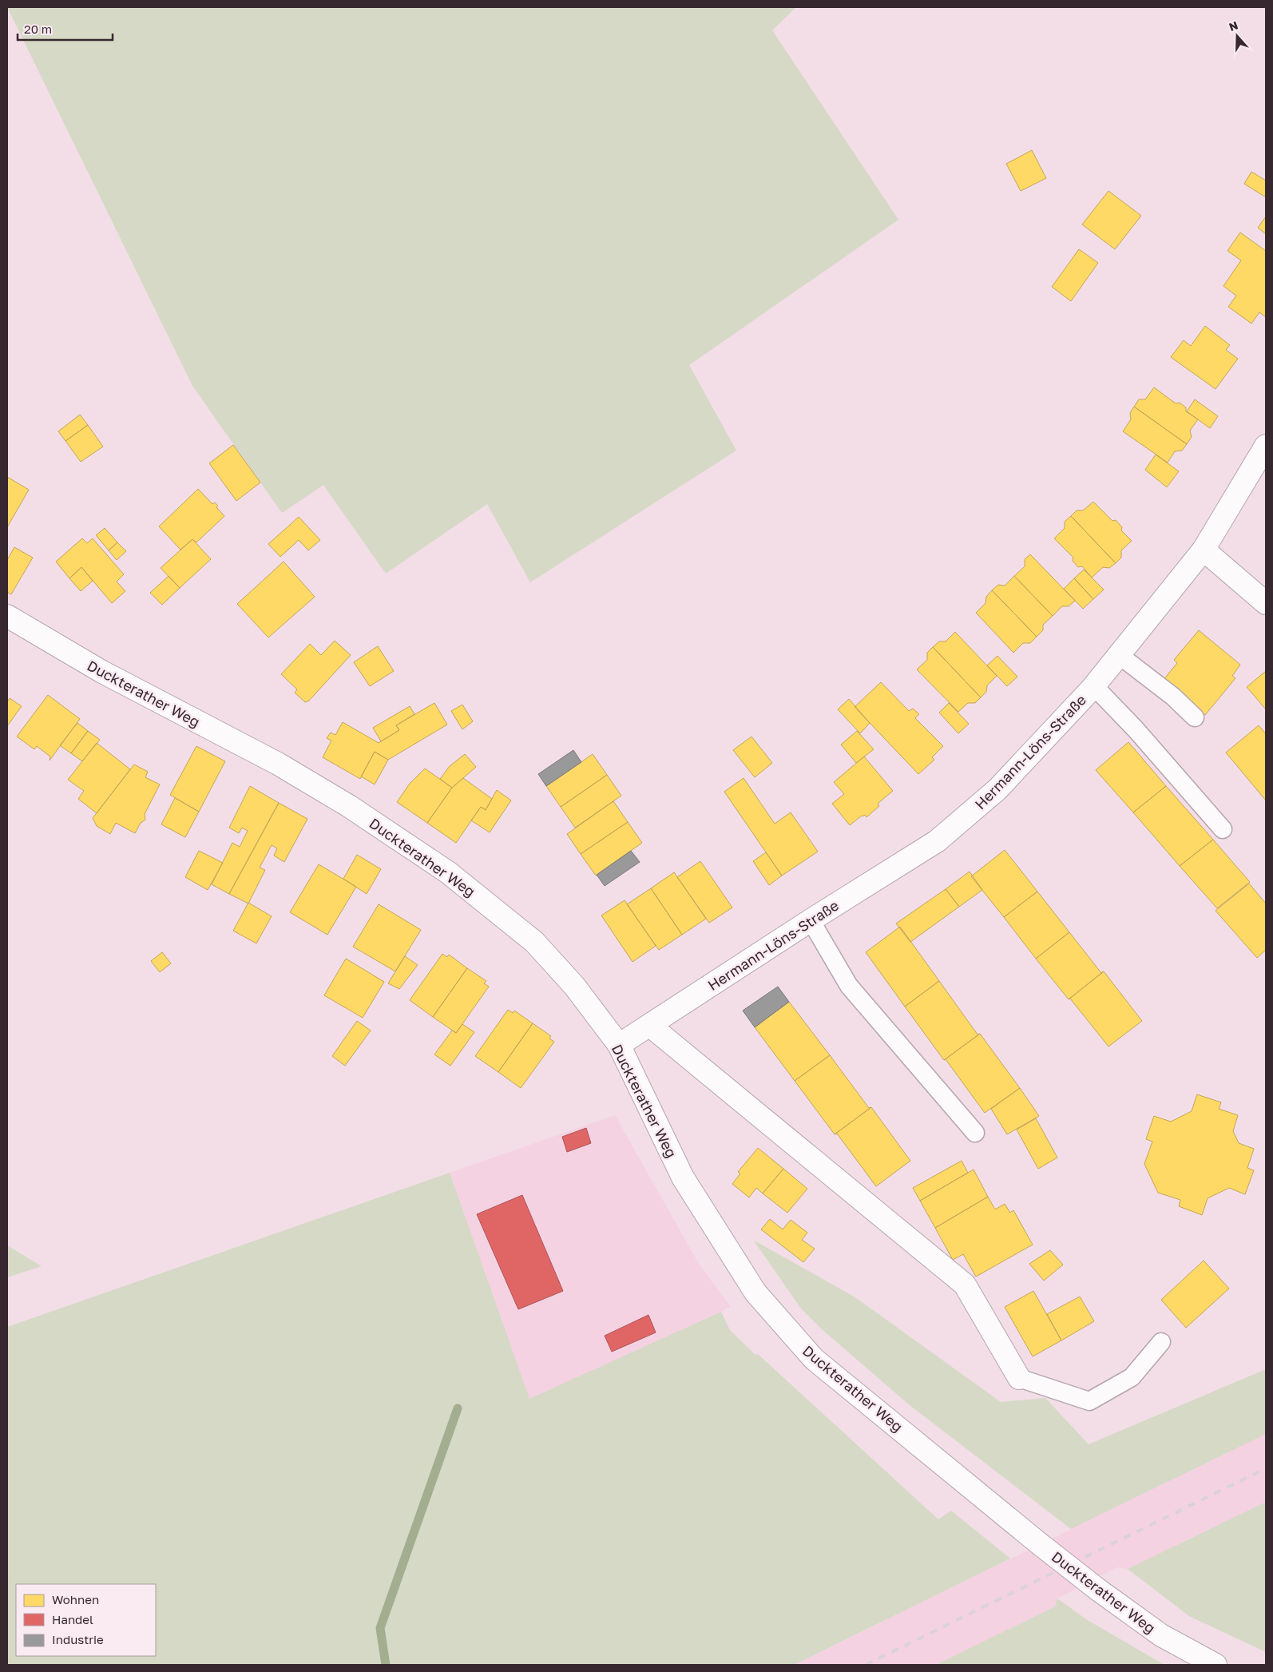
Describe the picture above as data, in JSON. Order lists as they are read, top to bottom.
{
  "streets": {
    "street": ["Duckterather Weg", "Hermann-Löns-Straße"]
  },
  "crossings": [
    ["Duckterather Weg", "Hermann-Löns-Straße"]
  ],
  "legend": ["Wohnen", "Handel", "Industrie"],
  "scale_bar": "20 m",
  "north": "top"
}
